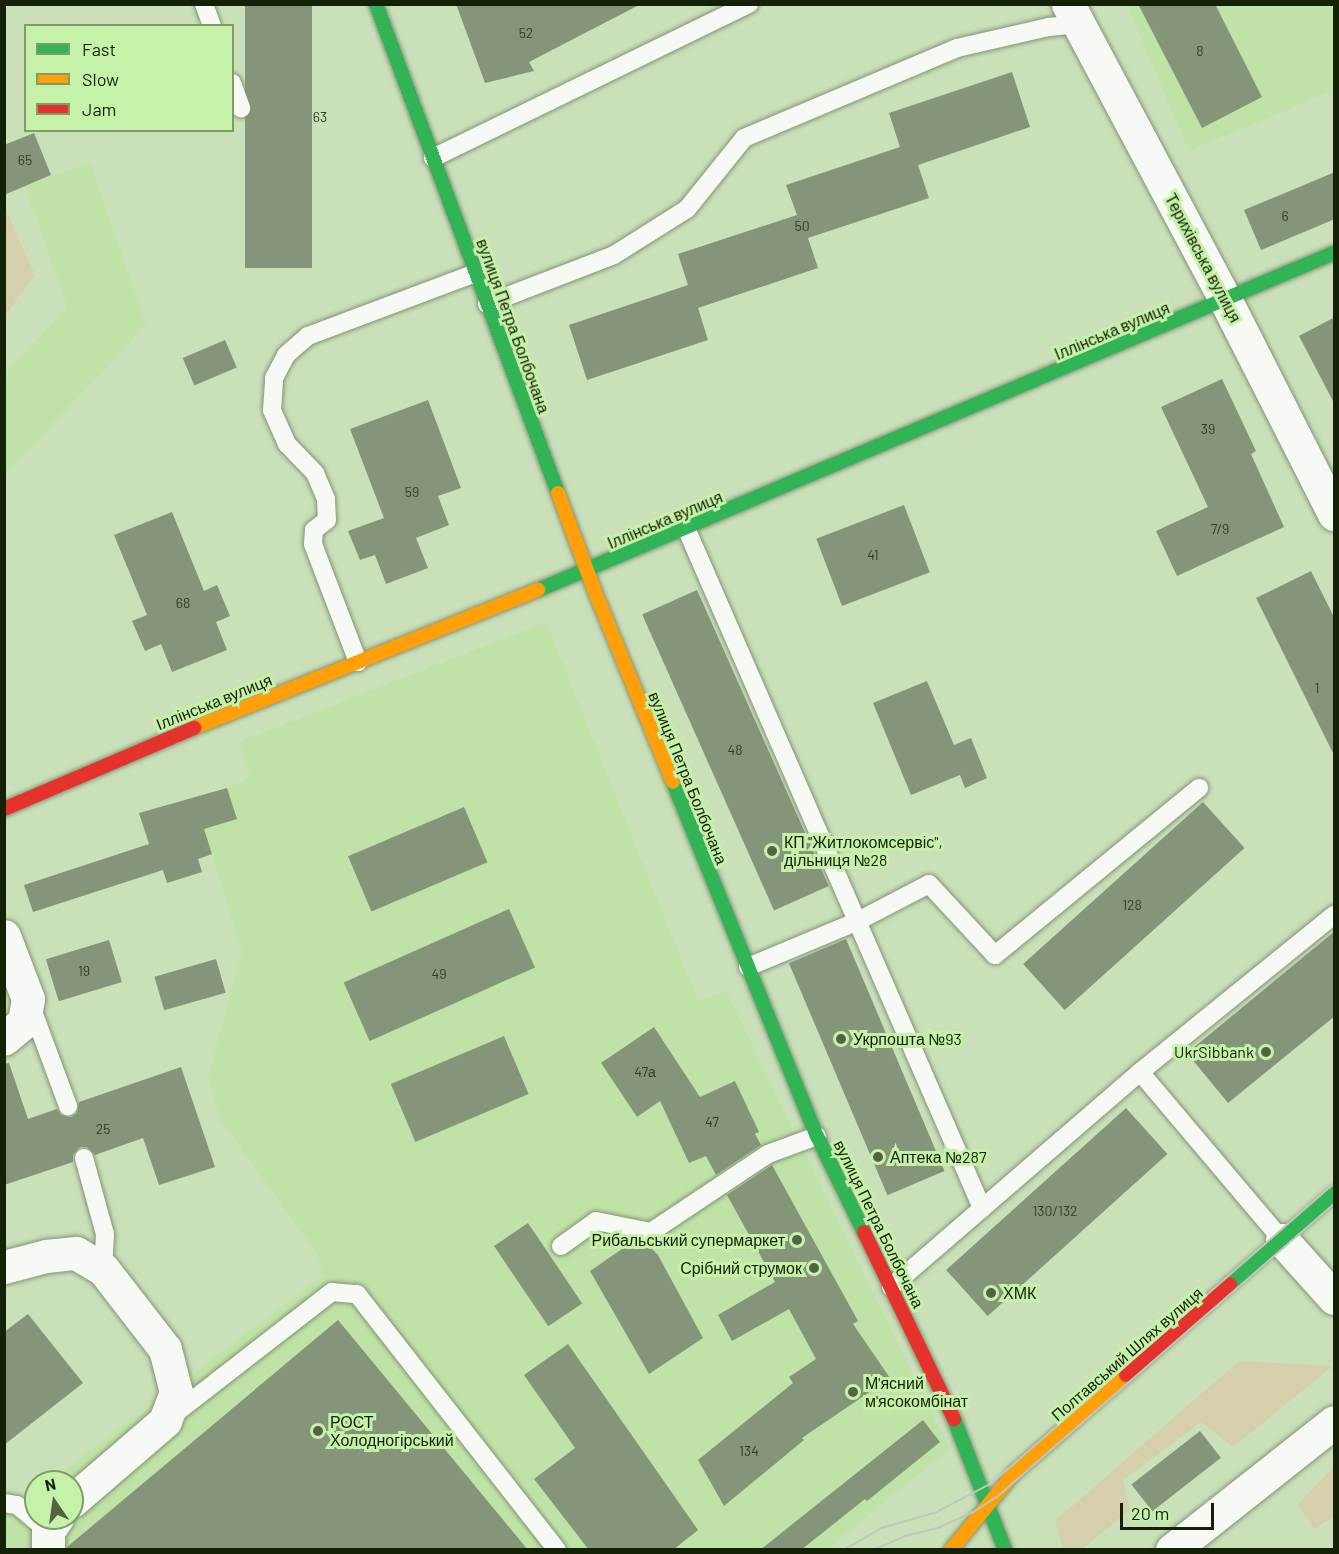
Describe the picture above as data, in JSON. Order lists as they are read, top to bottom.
{
  "streets": {
    "street": [
      "Терихівська вулиця",
      "вулиця Петра Болбочана",
      "Іллінська вулиця",
      "Полтавський Шлях вулиця"
    ]
  },
  "crossings": [
    ["Терихівська вулиця", "Іллінська вулиця"],
    ["вулиця Петра Болбочана", "Іллінська вулиця"],
    ["вулиця Петра Болбочана", "Полтавський Шлях вулиця"]
  ],
  "places": [
    "КП \"Житлокомсервіс\", дільниця №28",
    "Укрпошта №93",
    "UkrSibbank",
    "Аптека №287",
    "Рибальський супермаркет",
    "Срібний струмок",
    "ХМК",
    "М'ясний м'ясокомбінат",
    "РОСТ Холодногірський"
  ],
  "house_numbers": [
    "52",
    "8",
    "63",
    "65",
    "6",
    "50",
    "39",
    "59",
    "7/9",
    "41",
    "68",
    "1",
    "48",
    "128",
    "19",
    "49",
    "47а",
    "47",
    "25",
    "130/132",
    "134"
  ],
  "legend": ["Fast", "Slow", "Jam"],
  "scale_bar": "20 m",
  "north": "top"
}
